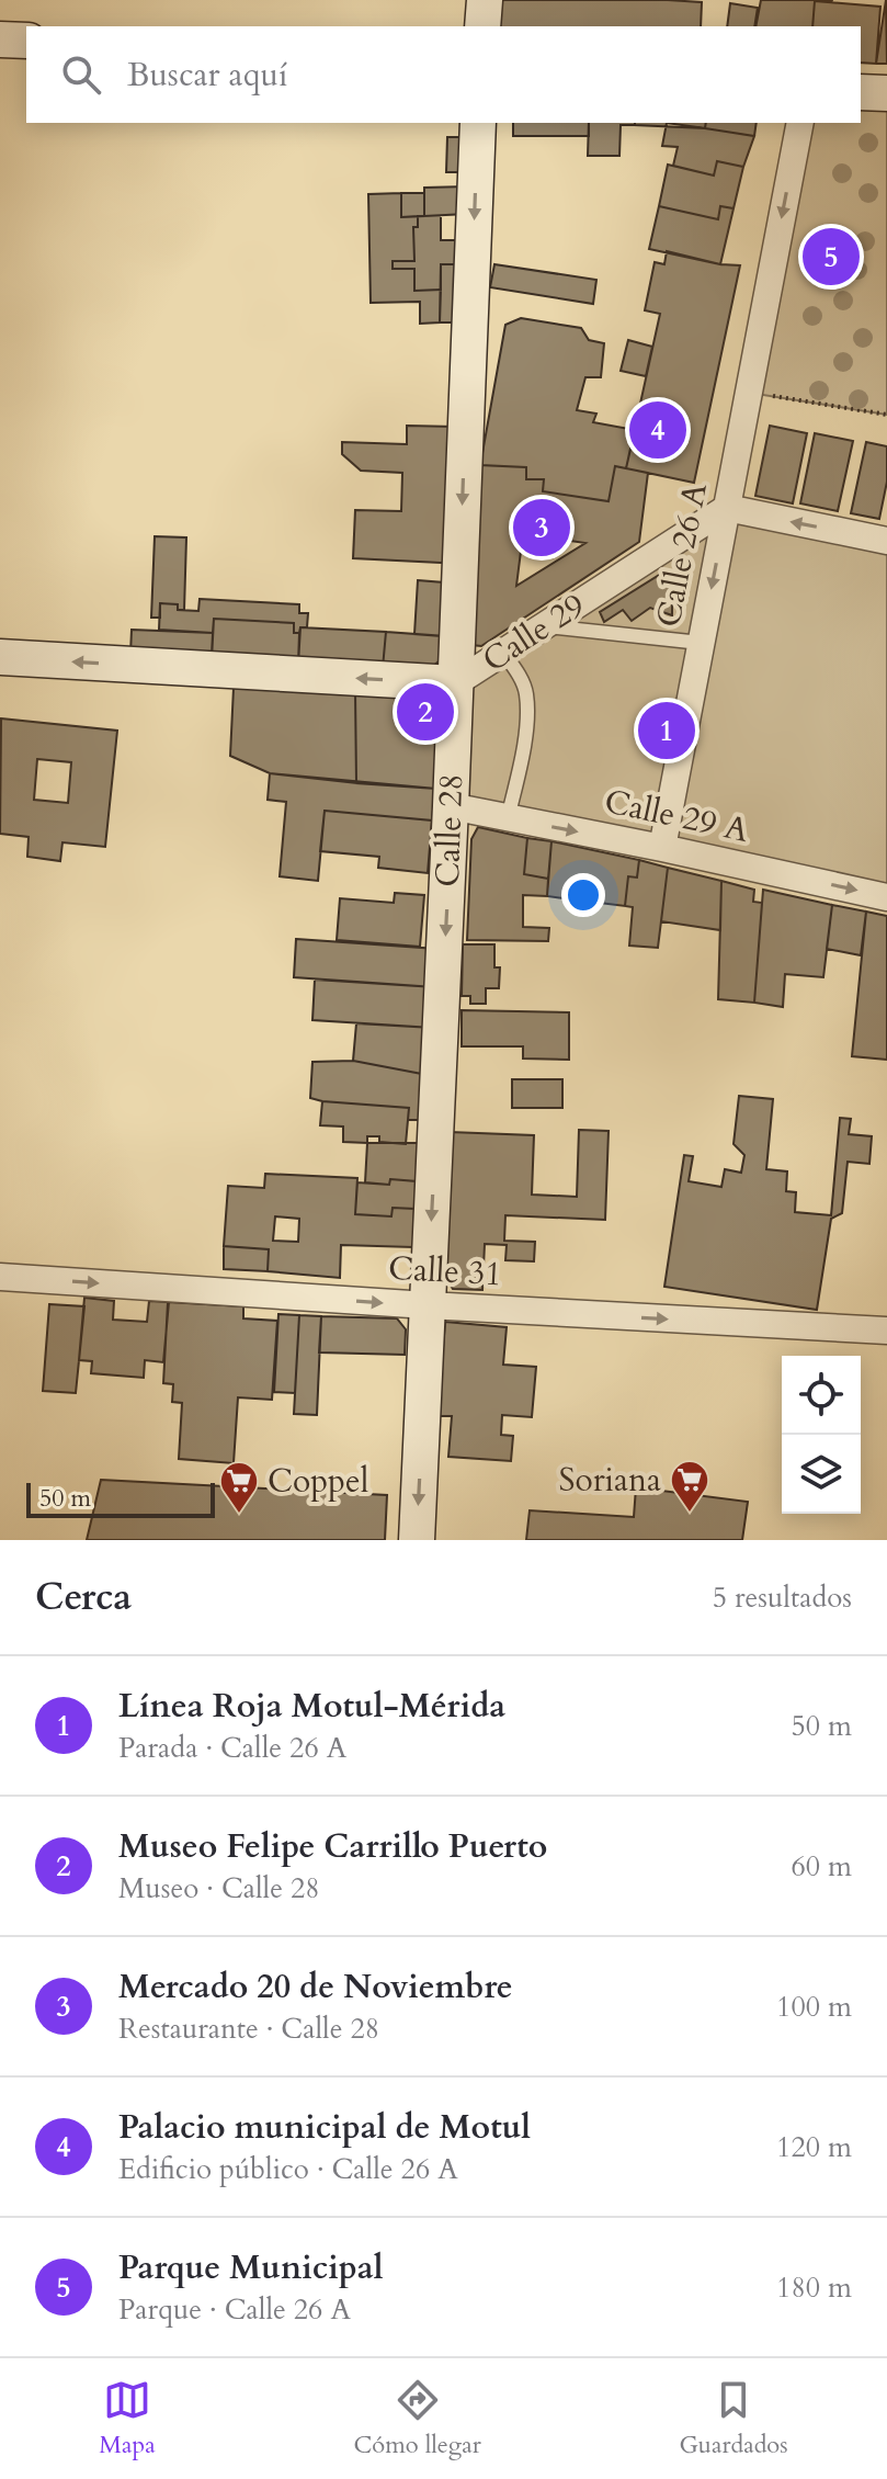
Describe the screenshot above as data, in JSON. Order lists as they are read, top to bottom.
{
  "streets": {
    "main road": ["Calle 29", "Calle 28"],
    "street": ["Calle 26 A", "Calle 29 A", "Calle 31"]
  },
  "crossings": [
    ["Calle 26 A", "Calle 29"],
    ["Calle 26 A", "Calle 29 A"],
    ["Calle 29", "Calle 28"],
    ["Calle 29 A", "Calle 28"],
    ["Calle 28", "Calle 31"]
  ],
  "one_way": [
    "Calle 26 A",
    "Calle 29",
    "Calle 29 A",
    "Calle 28",
    "Calle 31"
  ],
  "places": {
    "supermarket": ["Soriana", "Coppel"]
  },
  "scale_bar": "50 m",
  "page": {
    "search": "Buscar aquí",
    "pins": [
      "5",
      "4",
      "3",
      "2",
      "1"
    ],
    "scale": "50 m",
    "heading": ["Cerca", "5 resultados"],
    "list": [
      {
        "mark": "1",
        "name": "Línea Roja Motul-Mérida",
        "note": "Parada · Calle 26 A",
        "value": "50 m"
      },
      {
        "mark": "2",
        "name": "Museo Felipe Carrillo Puerto",
        "note": "Museo · Calle 28",
        "value": "60 m"
      },
      {
        "mark": "3",
        "name": "Mercado 20 de Noviembre",
        "note": "Restaurante · Calle 28",
        "value": "100 m"
      },
      {
        "mark": "4",
        "name": "Palacio municipal de Motul",
        "note": "Edificio público · Calle 26 A",
        "value": "120 m"
      },
      {
        "mark": "5",
        "name": "Parque Municipal",
        "note": "Parque · Calle 26 A",
        "value": "180 m"
      }
    ],
    "nav": ["Mapa", "Cómo llegar", "Guardados"]
  }
}
